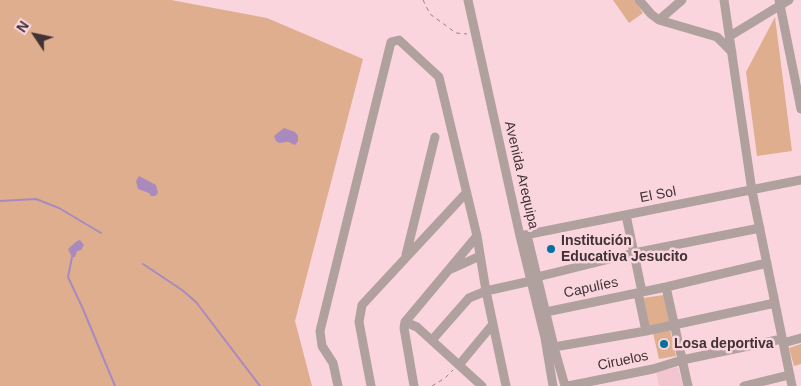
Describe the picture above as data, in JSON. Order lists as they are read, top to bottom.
{
  "streets": {
    "street": [
      "Avenida Arequipa",
      "El Sol",
      "Capulíes",
      "Ciruelos"
    ]
  },
  "crossings": [
    ["Avenida Arequipa", "El Sol"]
  ],
  "places": ["Institución Educativa Jesucito", "Losa deportiva"],
  "north": "top left"
}
